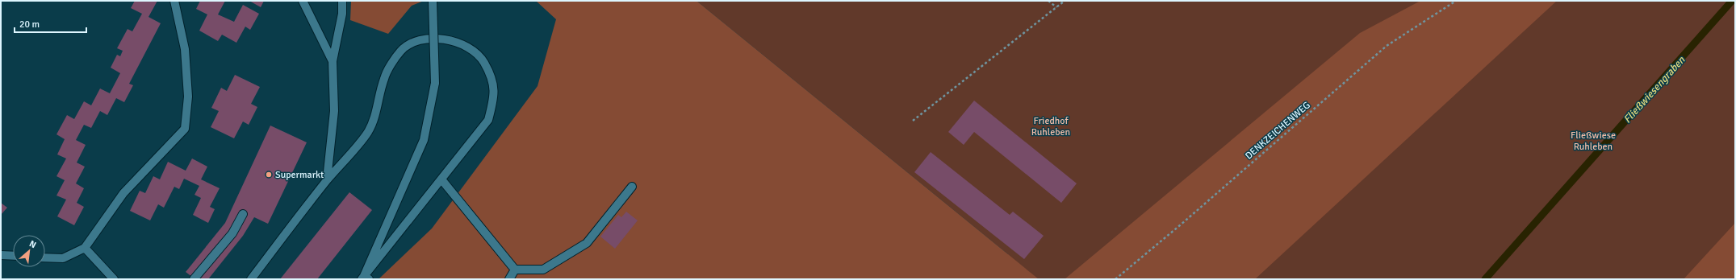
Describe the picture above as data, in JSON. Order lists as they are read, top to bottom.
{
  "streets": {
    "path": ["DENKZEICHENWEG"]
  },
  "water": ["Fließwiesengraben"],
  "parks": ["Friedhof Ruhleben", "Fließwiese Ruhleben"],
  "places": ["Supermarkt"],
  "scale_bar": "20 m",
  "north": "top right"
}
